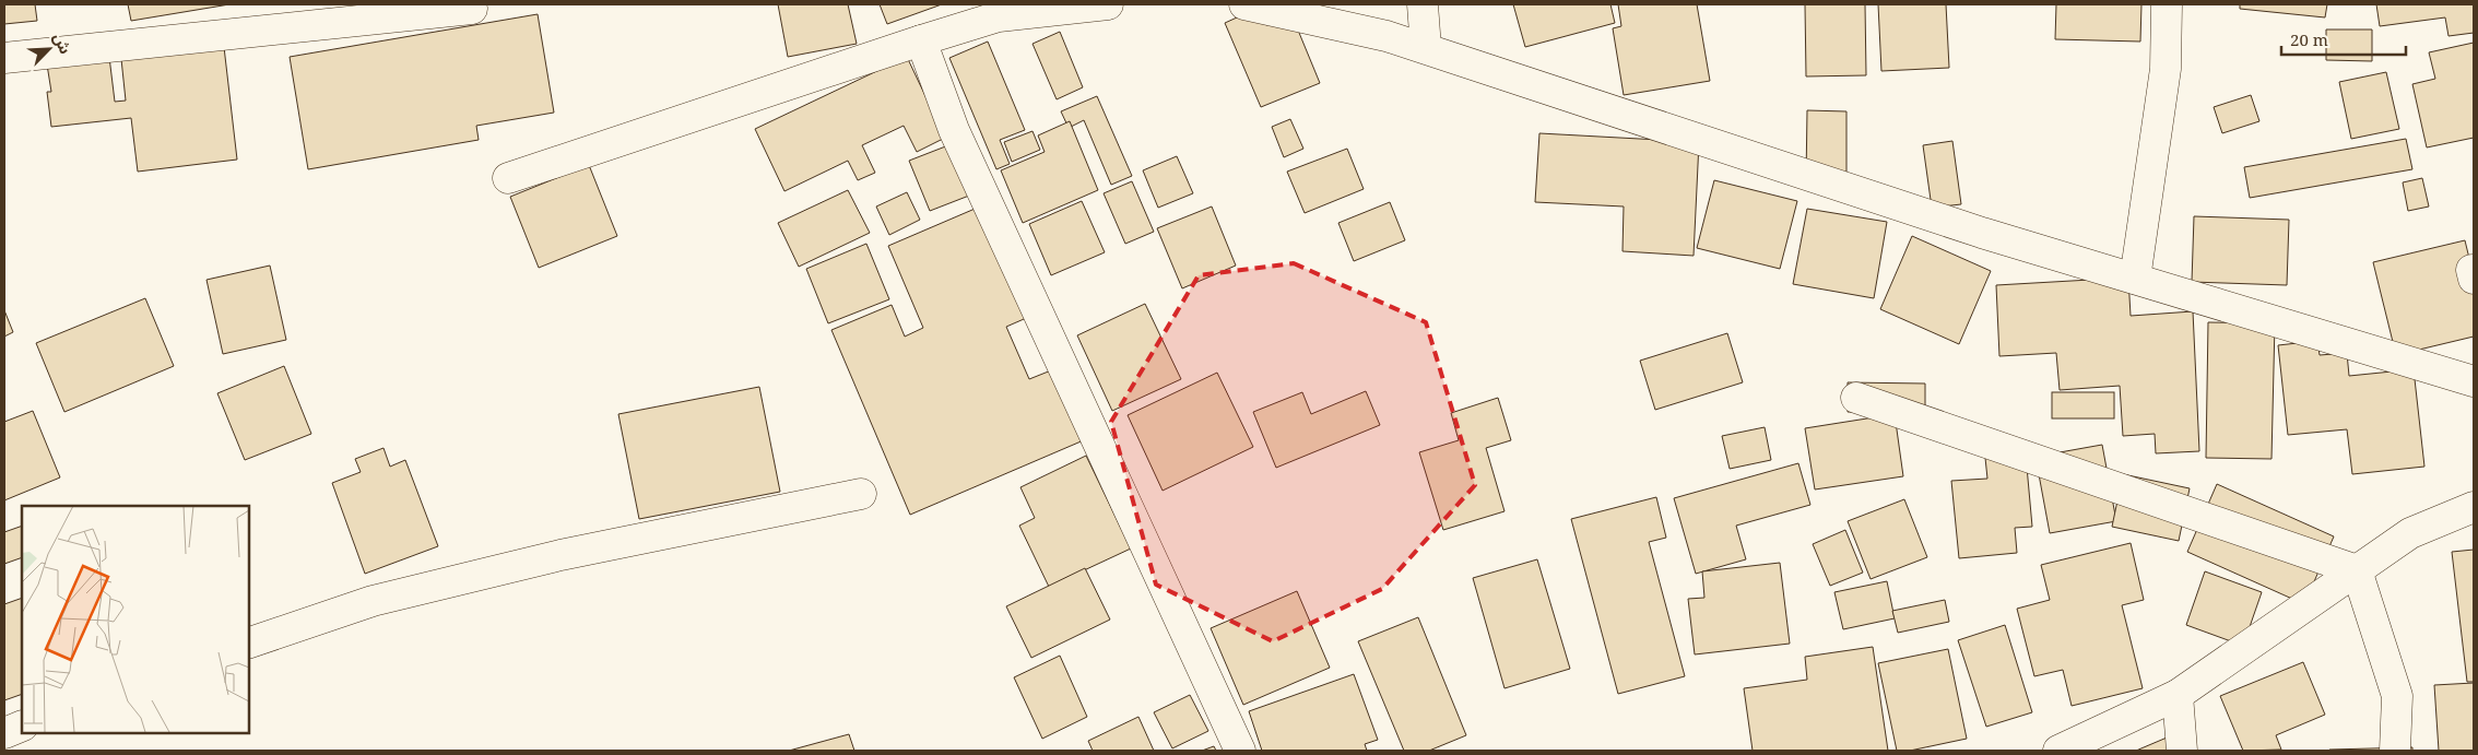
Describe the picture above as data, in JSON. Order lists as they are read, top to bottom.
{
  "scale_bar": "20 m",
  "north": "top right"
}
